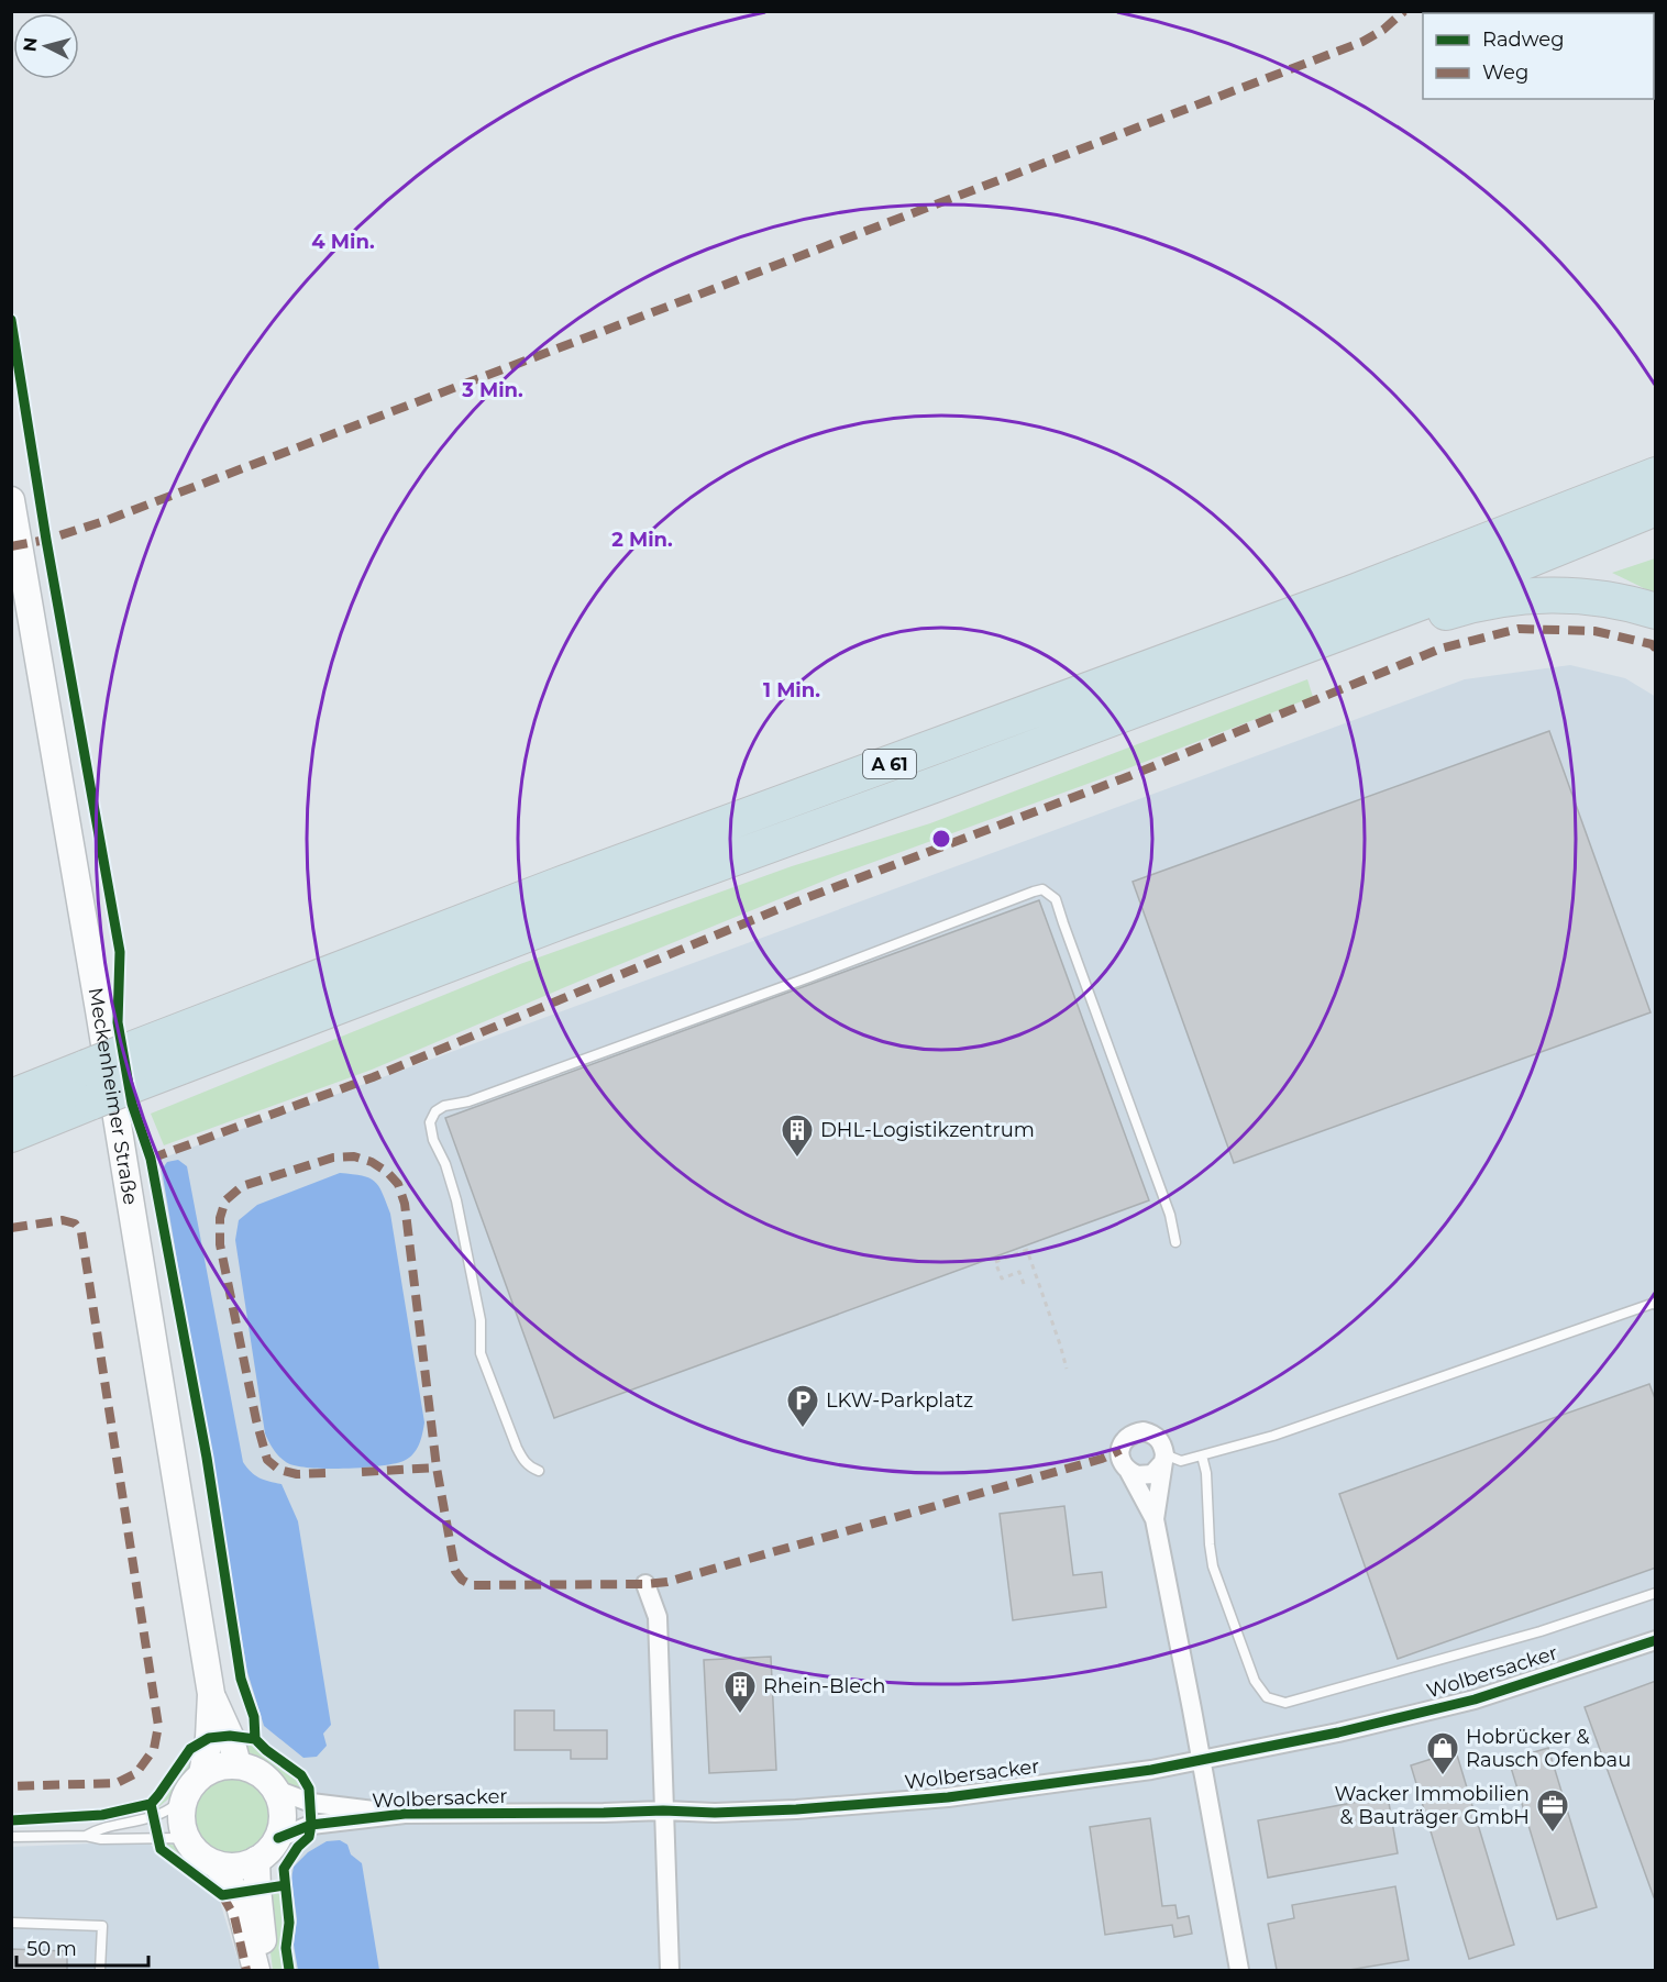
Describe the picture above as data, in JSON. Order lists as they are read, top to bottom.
{
  "streets": {
    "highway": ["A 61"],
    "main road": ["Meckenheimer Straße"],
    "street": ["Wolbersacker"]
  },
  "crossings": [
    ["Meckenheimer Straße", "Wolbersacker"]
  ],
  "places": {
    "building": ["DHL-Logistikzentrum", "Rhein-Blech"],
    "parking": ["LKW-Parkplatz"],
    "shop": ["Hobrücker & Rausch Ofenbau"],
    "office": ["Wacker Immobilien & Bauträger GmbH"]
  },
  "legend": ["Radweg", "Weg"],
  "scale_bar": "50 m",
  "north": "left",
  "rings": [
    "4 Min.",
    "3 Min.",
    "2 Min.",
    "1 Min."
  ]
}
